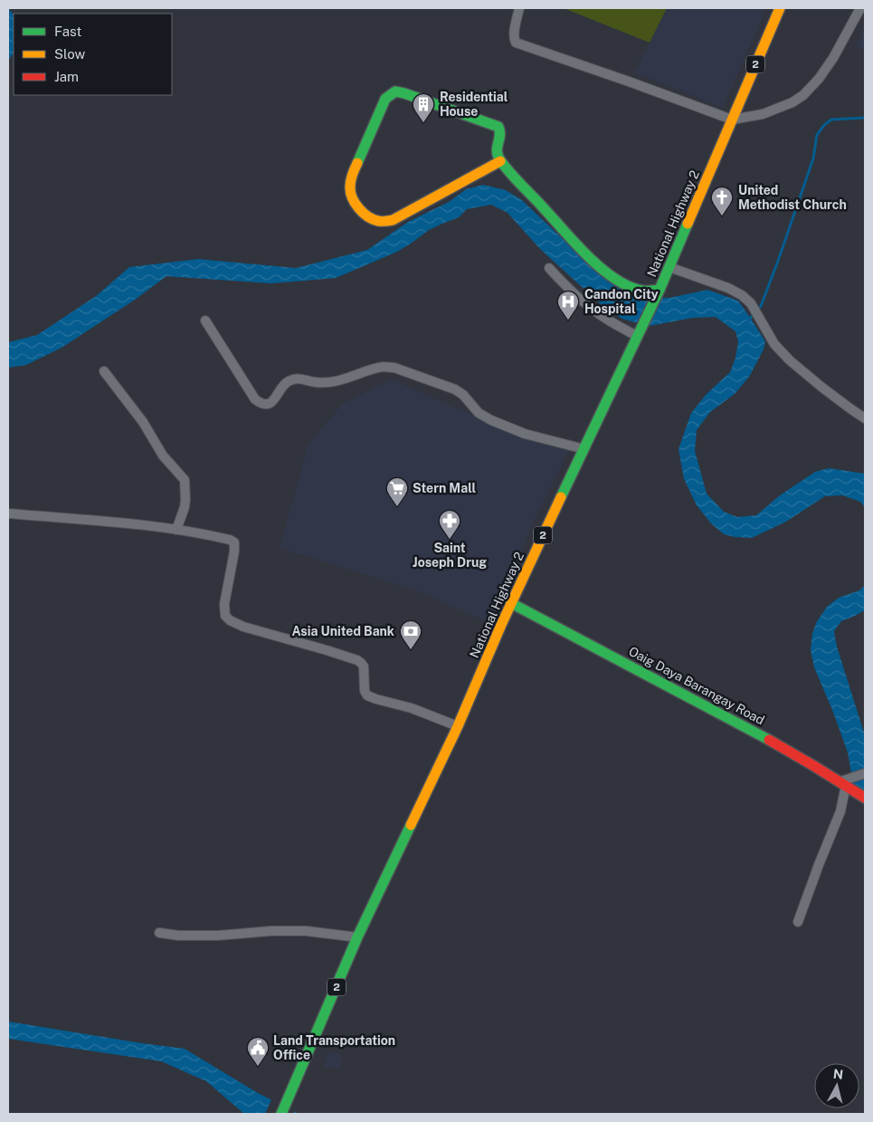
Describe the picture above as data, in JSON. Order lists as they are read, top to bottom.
{
  "streets": {
    "main road": ["2", "National Highway 2", "Oaig Daya Barangay Road"]
  },
  "crossings": [
    ["National Highway 2", "Oaig Daya Barangay Road"]
  ],
  "places": {
    "building": ["Residential House"],
    "church": ["United Methodist Church"],
    "hospital": ["Candon City Hospital"],
    "supermarket": ["Stern Mall"],
    "pharmacy": ["Saint Joseph Drug"],
    "bank": ["Asia United Bank"],
    "public building": ["Land Transportation Office"]
  },
  "legend": ["Fast", "Slow", "Jam"],
  "north": "top"
}
